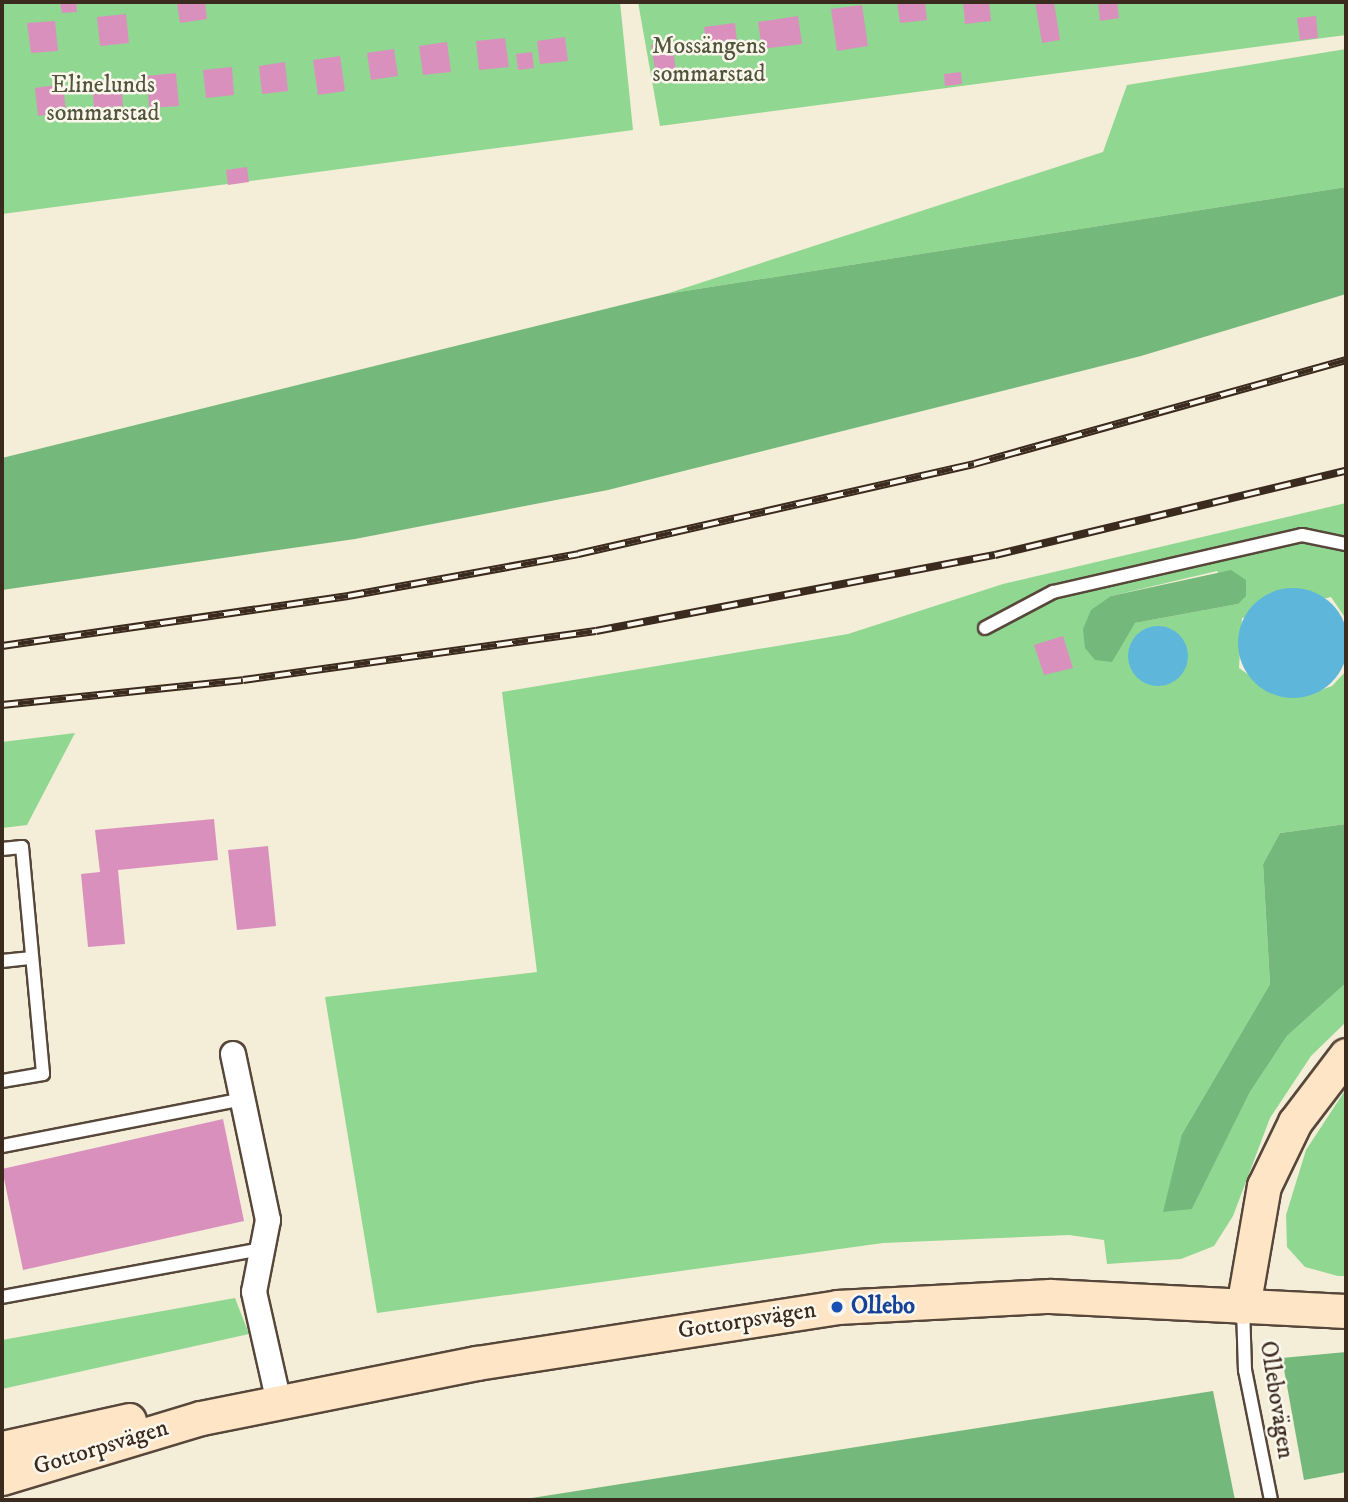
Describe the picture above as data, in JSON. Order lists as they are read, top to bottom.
{
  "streets": {
    "street": ["Gottorpsvägen"],
    "lane": ["Ollebovägen"]
  },
  "crossings": [
    ["Gottorpsvägen", "Ollebovägen"]
  ],
  "parks": ["Mossängens sommarstad", "Elinelunds sommarstad"],
  "places": ["Ollebo"]
}
